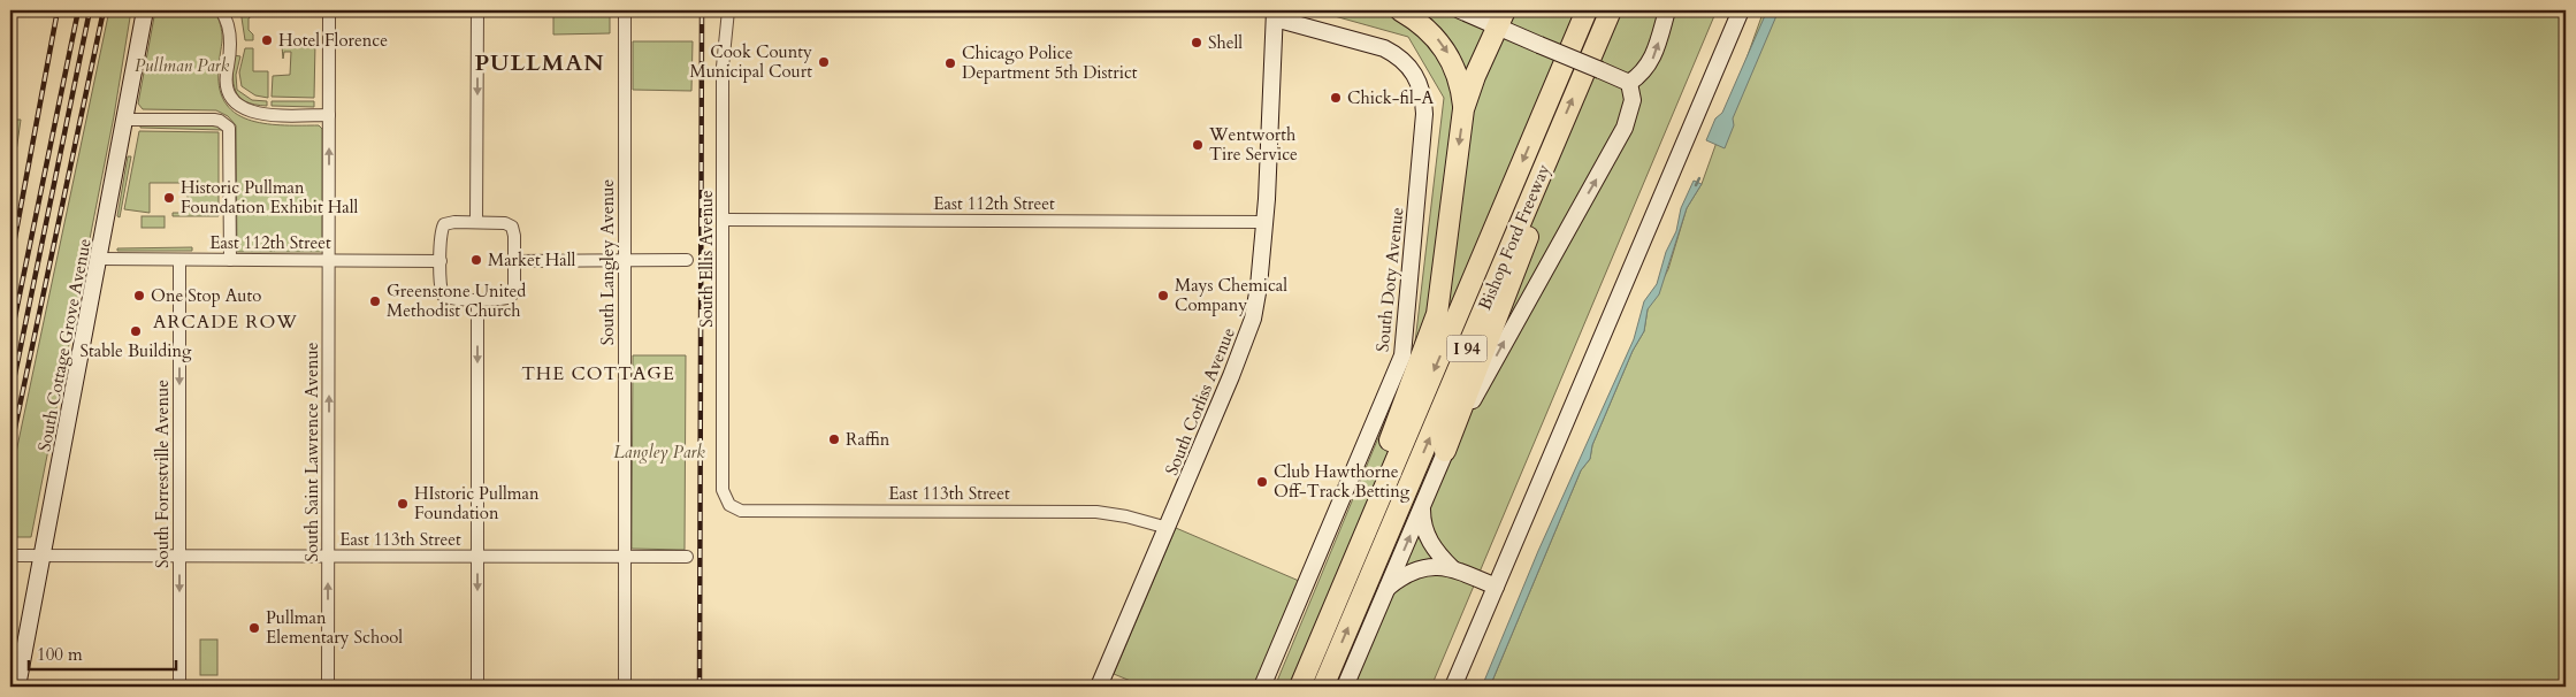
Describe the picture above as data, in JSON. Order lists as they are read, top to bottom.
{
  "streets": {
    "highway": ["Bishop Ford Freeway", "I 94"],
    "street": [
      "East 112th Street",
      "South Ellis Avenue",
      "South Langley Avenue",
      "South Doty Avenue",
      "South Cottage Grove Avenue",
      "South Corliss Avenue",
      "South Saint Lawrence Avenue",
      "South Forrestville Avenue",
      "East 113th Street"
    ]
  },
  "crossings": [
    ["East 112th Street", "South Ellis Avenue"],
    ["East 112th Street", "South Cottage Grove Avenue"],
    ["East 112th Street", "South Corliss Avenue"],
    ["East 112th Street", "South Saint Lawrence Avenue"],
    ["East 112th Street", "South Forrestville Avenue"],
    ["South Ellis Avenue", "East 113th Street"],
    ["South Langley Avenue", "East 113th Street"],
    ["South Doty Avenue", "South Corliss Avenue"],
    ["South Cottage Grove Avenue", "East 113th Street"],
    ["South Corliss Avenue", "East 113th Street"],
    ["South Saint Lawrence Avenue", "East 113th Street"],
    ["South Forrestville Avenue", "East 113th Street"]
  ],
  "one_way": ["South Saint Lawrence Avenue", "South Forrestville Avenue"],
  "districts": ["PULLMAN", "ARCADE ROW", "THE COTTAGE"],
  "parks": ["Pullman Park", "Langley Park"],
  "places": [
    "Hotel Florence",
    "Shell",
    "Cook County Municipal Court",
    "Chicago Police Department 5th District",
    "Chick-fil-A",
    "Wentworth Tire Service",
    "Historic Pullman Foundation Exhibit Hall",
    "Market Hall",
    "One Stop Auto",
    "Mays Chemical Company",
    "Greenstone United Methodist Church",
    "Stable Building",
    "Raffin",
    "Club Hawthorne Off-Track Betting",
    "HIstoric Pullman Foundation",
    "Pullman Elementary School"
  ],
  "scale_bar": "100 m"
}
